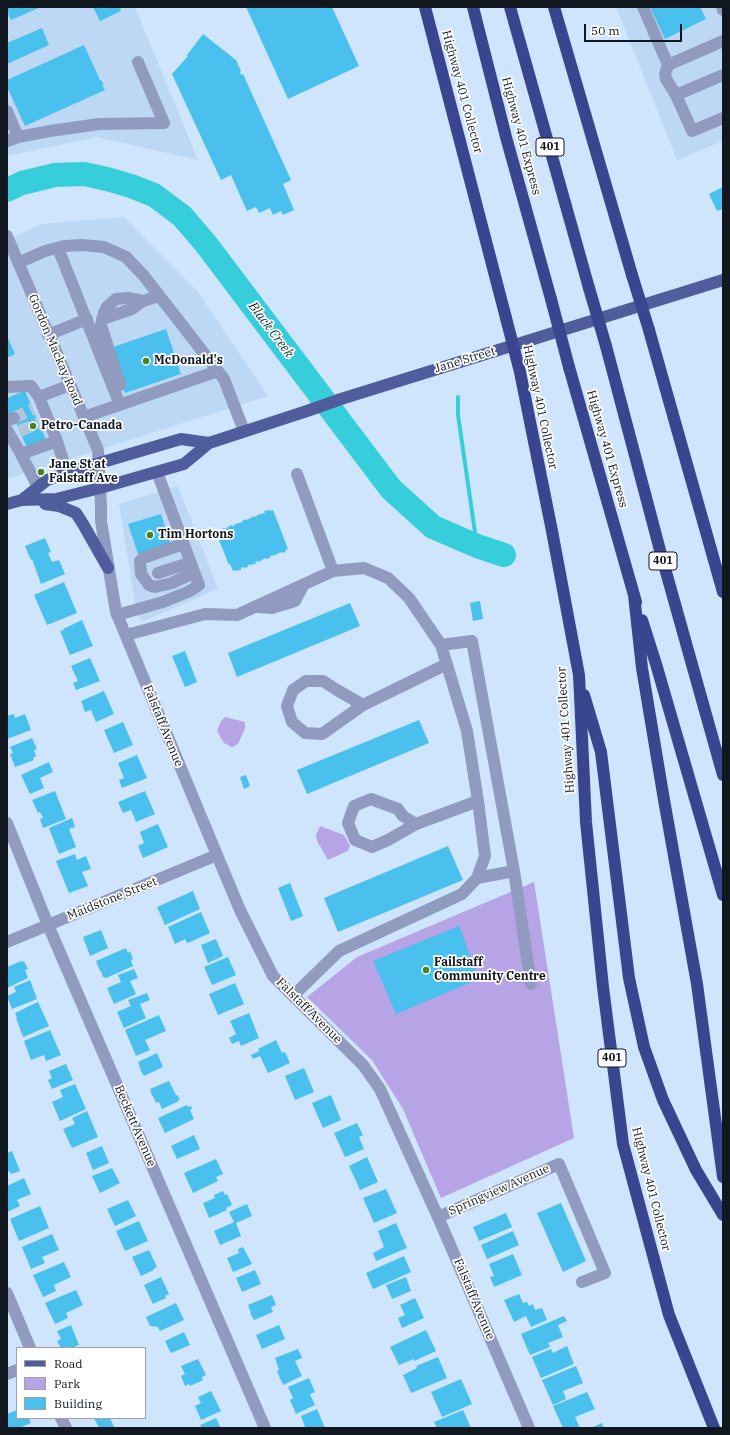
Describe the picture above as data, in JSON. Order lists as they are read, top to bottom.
{
  "streets": {
    "highway": ["Highway 401 Collector", "Highway 401 Express", "401"],
    "main road": ["Jane Street"],
    "street": [
      "Gordon Mackay Road",
      "Falstaff Avenue",
      "Maidstone Street",
      "Beckett Avenue",
      "Springview Avenue"
    ]
  },
  "crossings": [
    ["Gordon Mackay Road", "Jane Street"],
    ["Gordon Mackay Road", "Falstaff Avenue"],
    ["Jane Street", "Falstaff Avenue"],
    ["Falstaff Avenue", "Maidstone Street"],
    ["Falstaff Avenue", "Springview Avenue"],
    ["Maidstone Street", "Beckett Avenue"]
  ],
  "water": ["Black Creek"],
  "places": [
    "McDonald's",
    "Petro-Canada",
    "Jane St at Falstaff Ave",
    "Tim Hortons",
    "Failstaff Community Centre"
  ],
  "legend": ["Road", "Park", "Building"],
  "scale_bar": "50 m"
}
